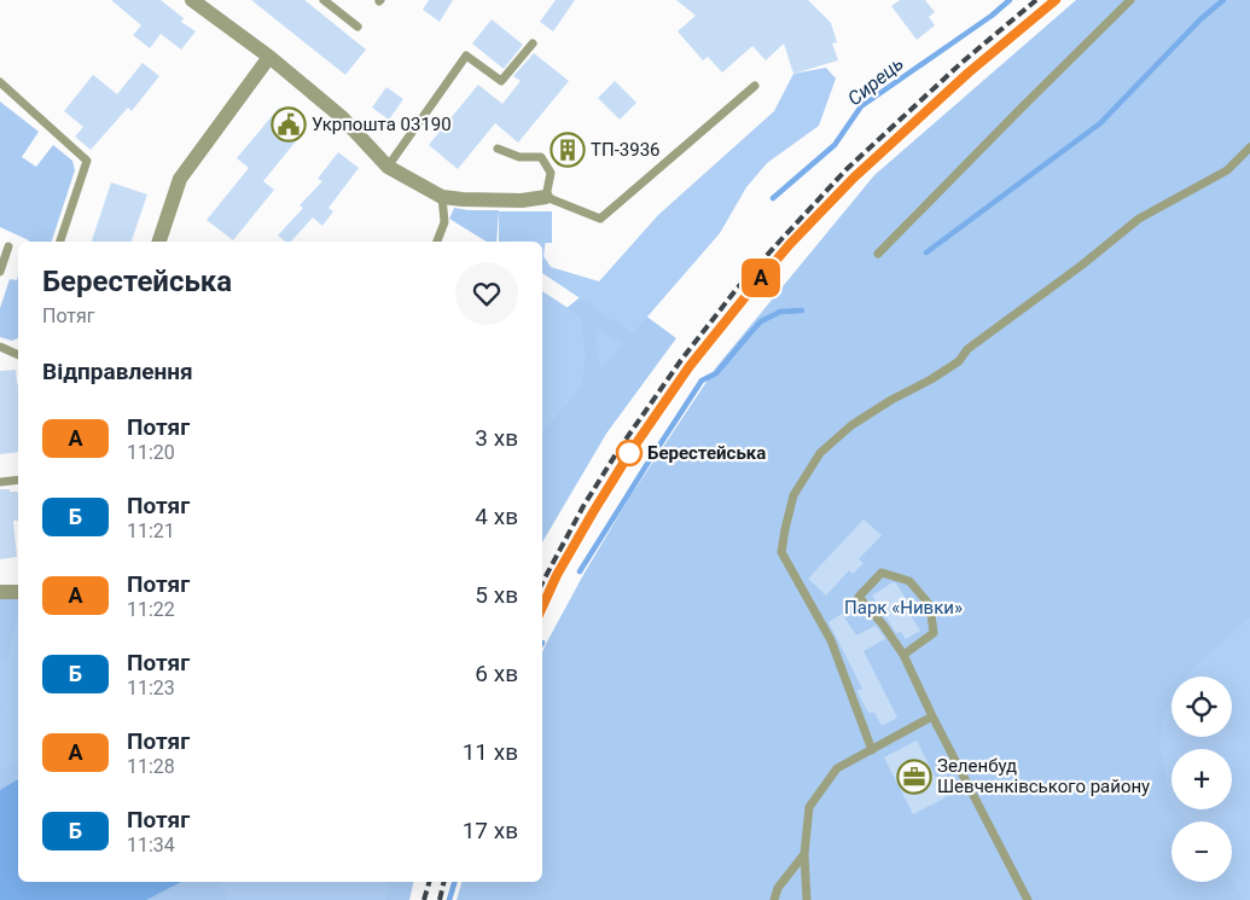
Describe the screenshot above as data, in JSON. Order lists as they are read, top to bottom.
{
  "water": ["Сирець"],
  "parks": ["Парк «Нивки»"],
  "places": {
    "public building": ["Укрпошта 03190"],
    "building": ["ТП-3936"],
    "other": ["Берестейська"],
    "office": ["Зеленбуд Шевченківського району"]
  },
  "page": {
    "on_map": "A",
    "heading": [
      ["Берестейська", "Потяг"],
      "Відправлення"
    ],
    "list": [
      {
        "mark": "A",
        "name": "Потяг",
        "note": "11:20",
        "value": "3 хв"
      },
      {
        "mark": "Б",
        "name": "Потяг",
        "note": "11:21",
        "value": "4 хв"
      },
      {
        "mark": "A",
        "name": "Потяг",
        "note": "11:22",
        "value": "5 хв"
      },
      {
        "mark": "Б",
        "name": "Потяг",
        "note": "11:23",
        "value": "6 хв"
      },
      {
        "mark": "A",
        "name": "Потяг",
        "note": "11:28",
        "value": "11 хв"
      },
      {
        "mark": "Б",
        "name": "Потяг",
        "note": "11:34",
        "value": "17 хв"
      }
    ],
    "map_buttons": ["+", "−"]
  }
}
